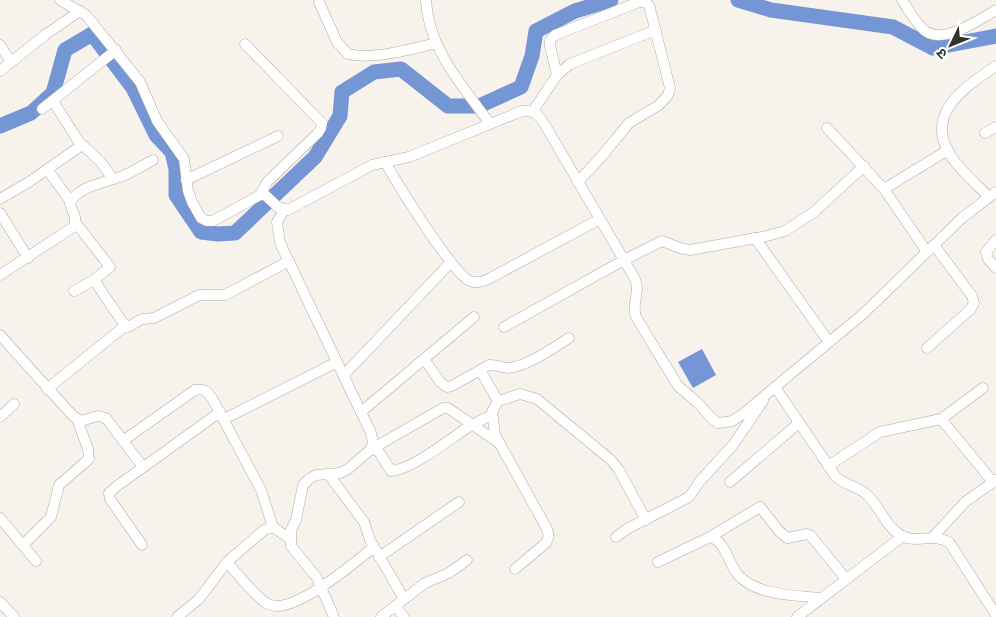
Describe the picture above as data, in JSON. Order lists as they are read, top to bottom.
{
  "north": "bottom left"
}
